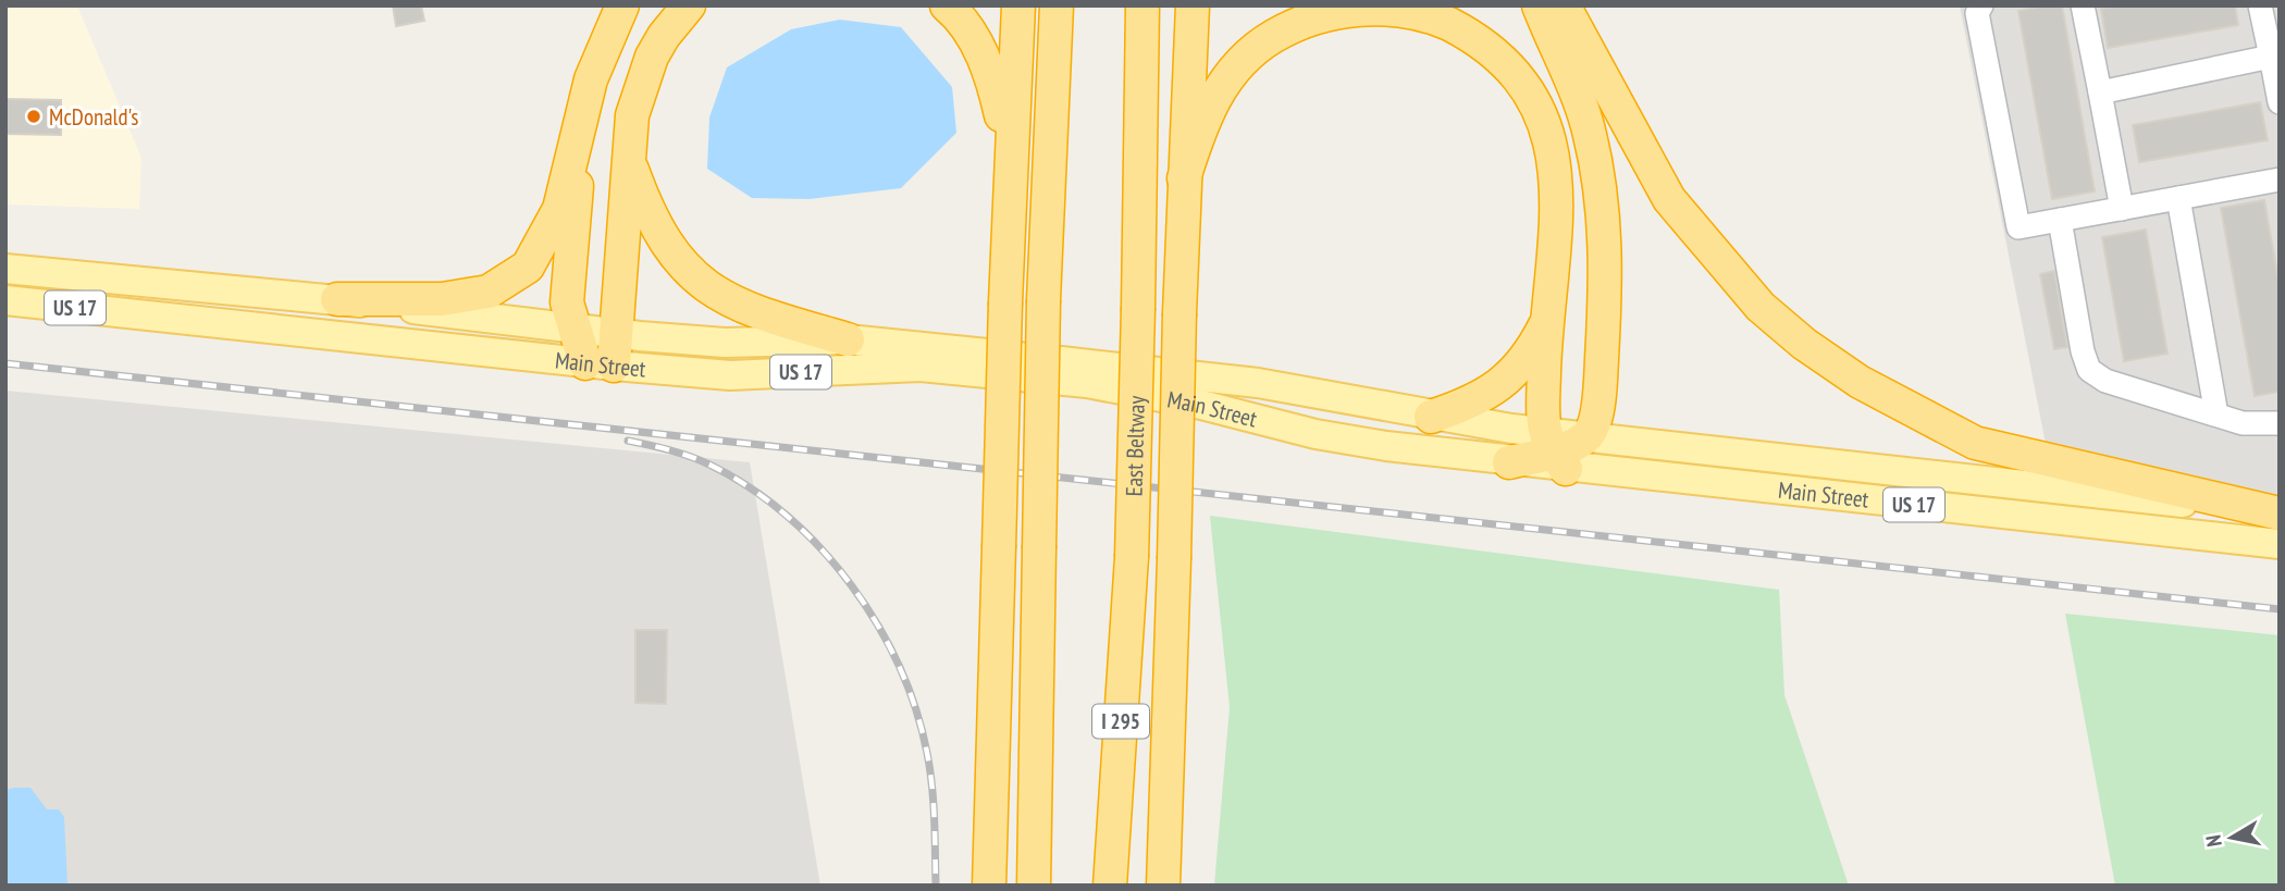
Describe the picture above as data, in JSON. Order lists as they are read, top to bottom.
{
  "streets": {
    "highway": ["East Beltway", "I 295"],
    "main road": ["US 17", "Main Street"]
  },
  "places": ["McDonald's"],
  "north": "left"
}
